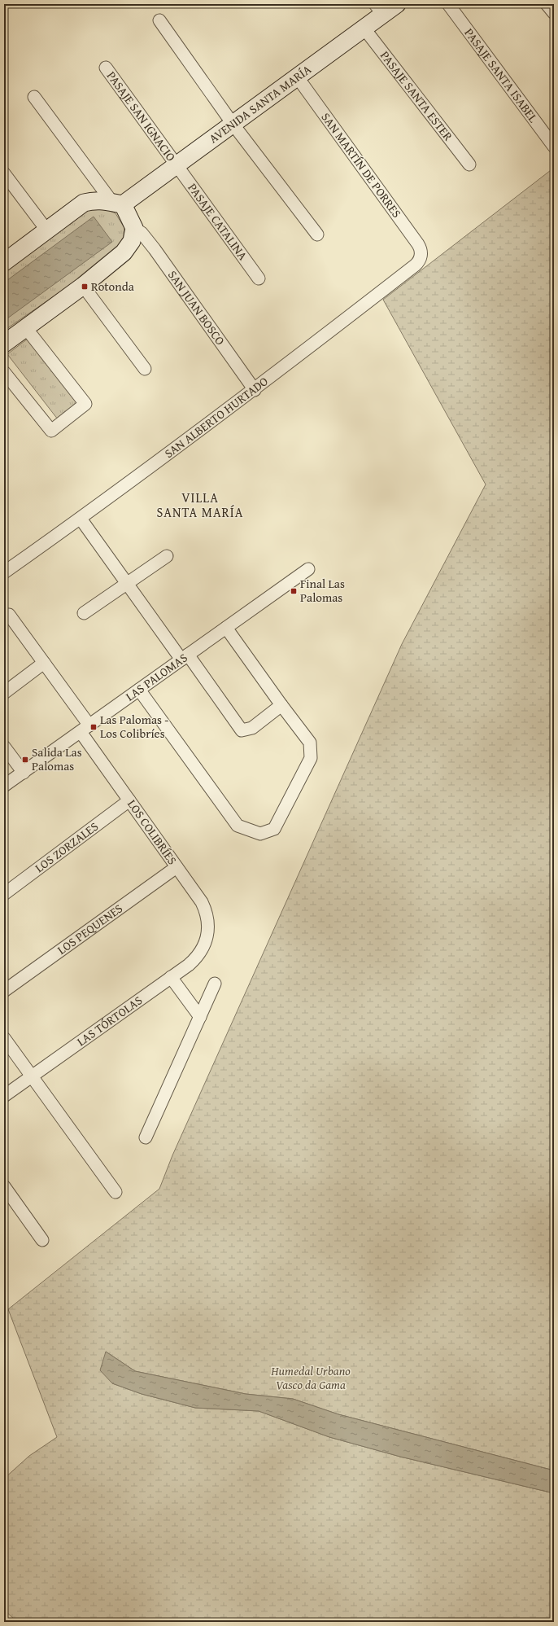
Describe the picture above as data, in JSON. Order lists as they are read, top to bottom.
{
  "streets": {
    "street": [
      "PASAJE SANTA ISABEL",
      "PASAJE SANTA ESTER",
      "AVENIDA SANTA MARÍA",
      "PASAJE SAN IGNACIO",
      "SAN MARTÍN DE PORRES",
      "PASAJE CATALINA",
      "SAN JUAN BOSCO",
      "SAN ALBERTO HURTADO",
      "LAS PALOMAS",
      "LOS COLIBRÍES",
      "LOS ZORZALES",
      "LOS PEQUENES",
      "LAS TÓRTOLAS"
    ]
  },
  "crossings": [
    ["PASAJE SANTA ESTER", "AVENIDA SANTA MARÍA"],
    ["AVENIDA SANTA MARÍA", "PASAJE SAN IGNACIO"],
    ["AVENIDA SANTA MARÍA", "SAN MARTÍN DE PORRES"],
    ["AVENIDA SANTA MARÍA", "PASAJE CATALINA"],
    ["PASAJE SAN IGNACIO", "PASAJE CATALINA"],
    ["SAN MARTÍN DE PORRES", "SAN ALBERTO HURTADO"],
    ["SAN JUAN BOSCO", "SAN ALBERTO HURTADO"],
    ["LAS PALOMAS", "LOS COLIBRÍES"],
    ["LOS COLIBRÍES", "LOS ZORZALES"],
    ["LOS COLIBRÍES", "LOS PEQUENES"],
    ["LOS COLIBRÍES", "LAS TÓRTOLAS"]
  ],
  "districts": ["VILLA SANTA MARÍA"],
  "parks": ["Humedal Urbano Vasco da Gama"],
  "places": {
    "transit": [
      "Rotonda",
      "Final Las Palomas",
      "Las Palomas - Los Colibríes",
      "Salida Las Palomas"
    ]
  }
}
